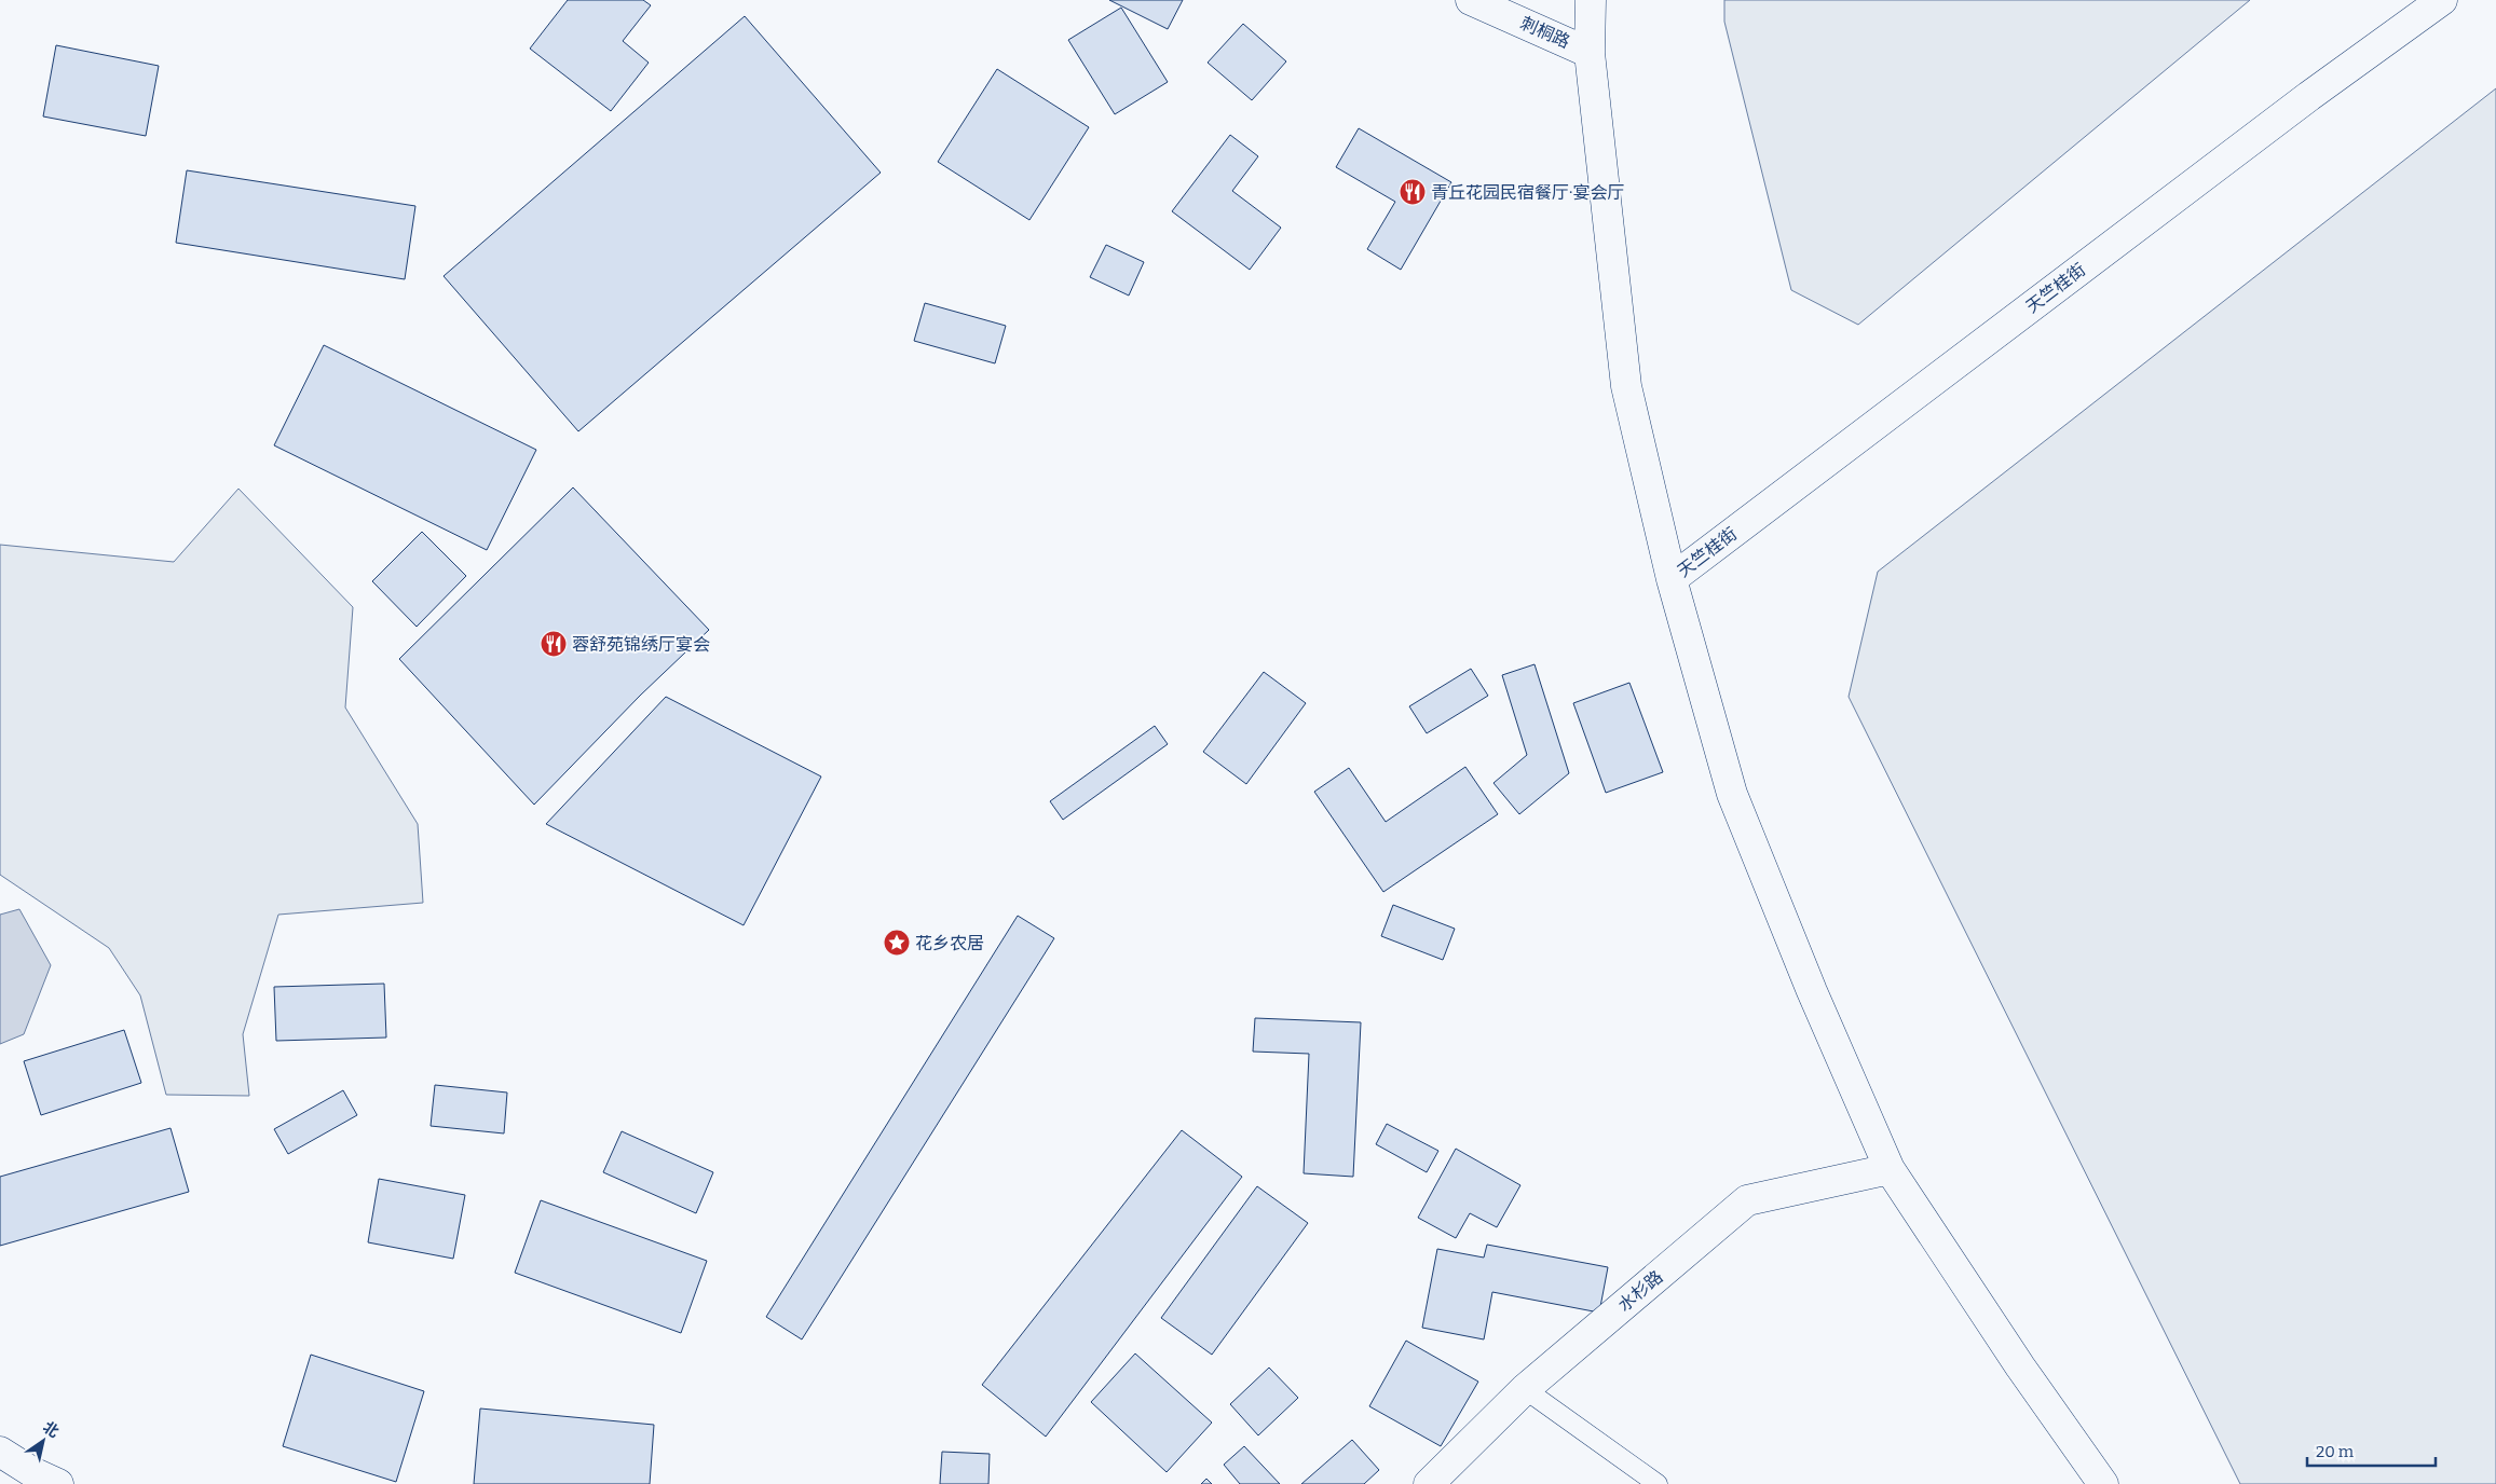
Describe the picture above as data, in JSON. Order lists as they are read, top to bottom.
{
  "streets": {
    "street": ["刺桐路", "天竺桂街", "水杉路"]
  },
  "places": {
    "restaurant": ["青丘花园民宿餐厅·宴会厅", "蓉舒苑锦绣厅宴会"],
    "place": ["花乡农居"]
  },
  "scale_bar": "20 m",
  "north": "top right"
}
